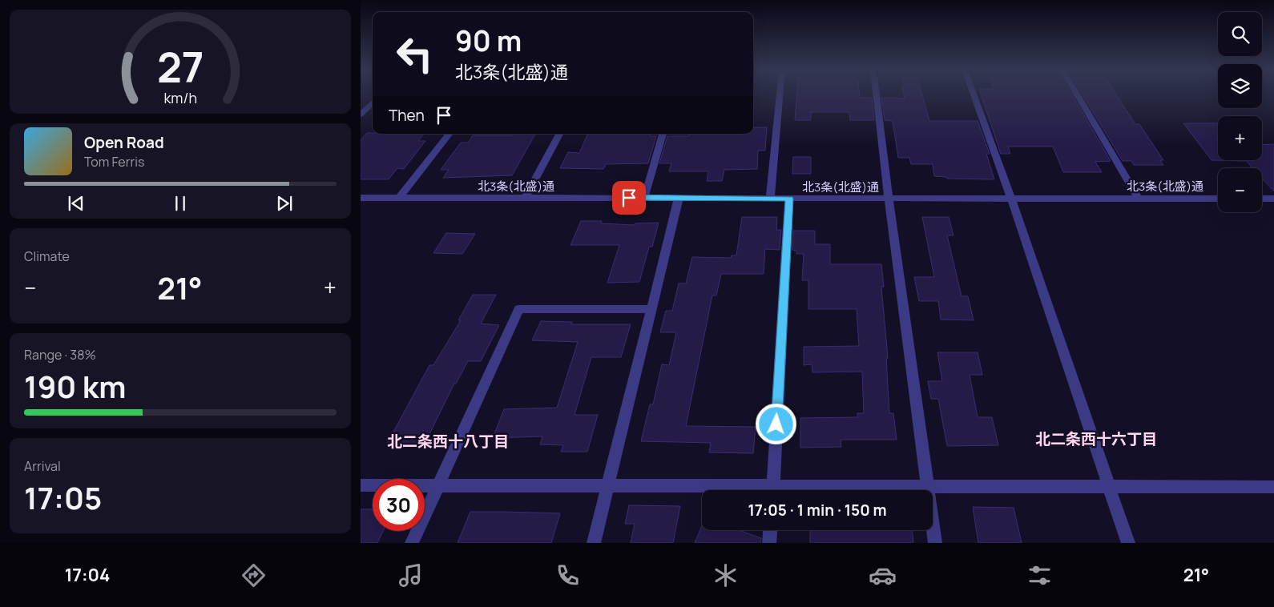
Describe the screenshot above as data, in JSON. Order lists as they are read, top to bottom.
{
  "streets": {
    "street": ["北3条(北盛)通"]
  },
  "districts": ["北二条西十六丁目", "北二条西十八丁目"],
  "page": {
    "map_buttons": ["+", "−"],
    "turn": ["90 m", "北3条(北盛)通"],
    "then": "Then",
    "song": ["Open Road", "Tom Ferris"],
    "tile": [
      "Climate",
      ["Range · 38%", "190 km"],
      ["Arrival", "17:05"]
    ],
    "heat": ["−", "21°", "+"],
    "limit": "30",
    "trip": "17:05 · 1 min · 150 m",
    "tabs": ["17:04", "21°"],
    "gauge": ["27", "km/h"]
  }
}
